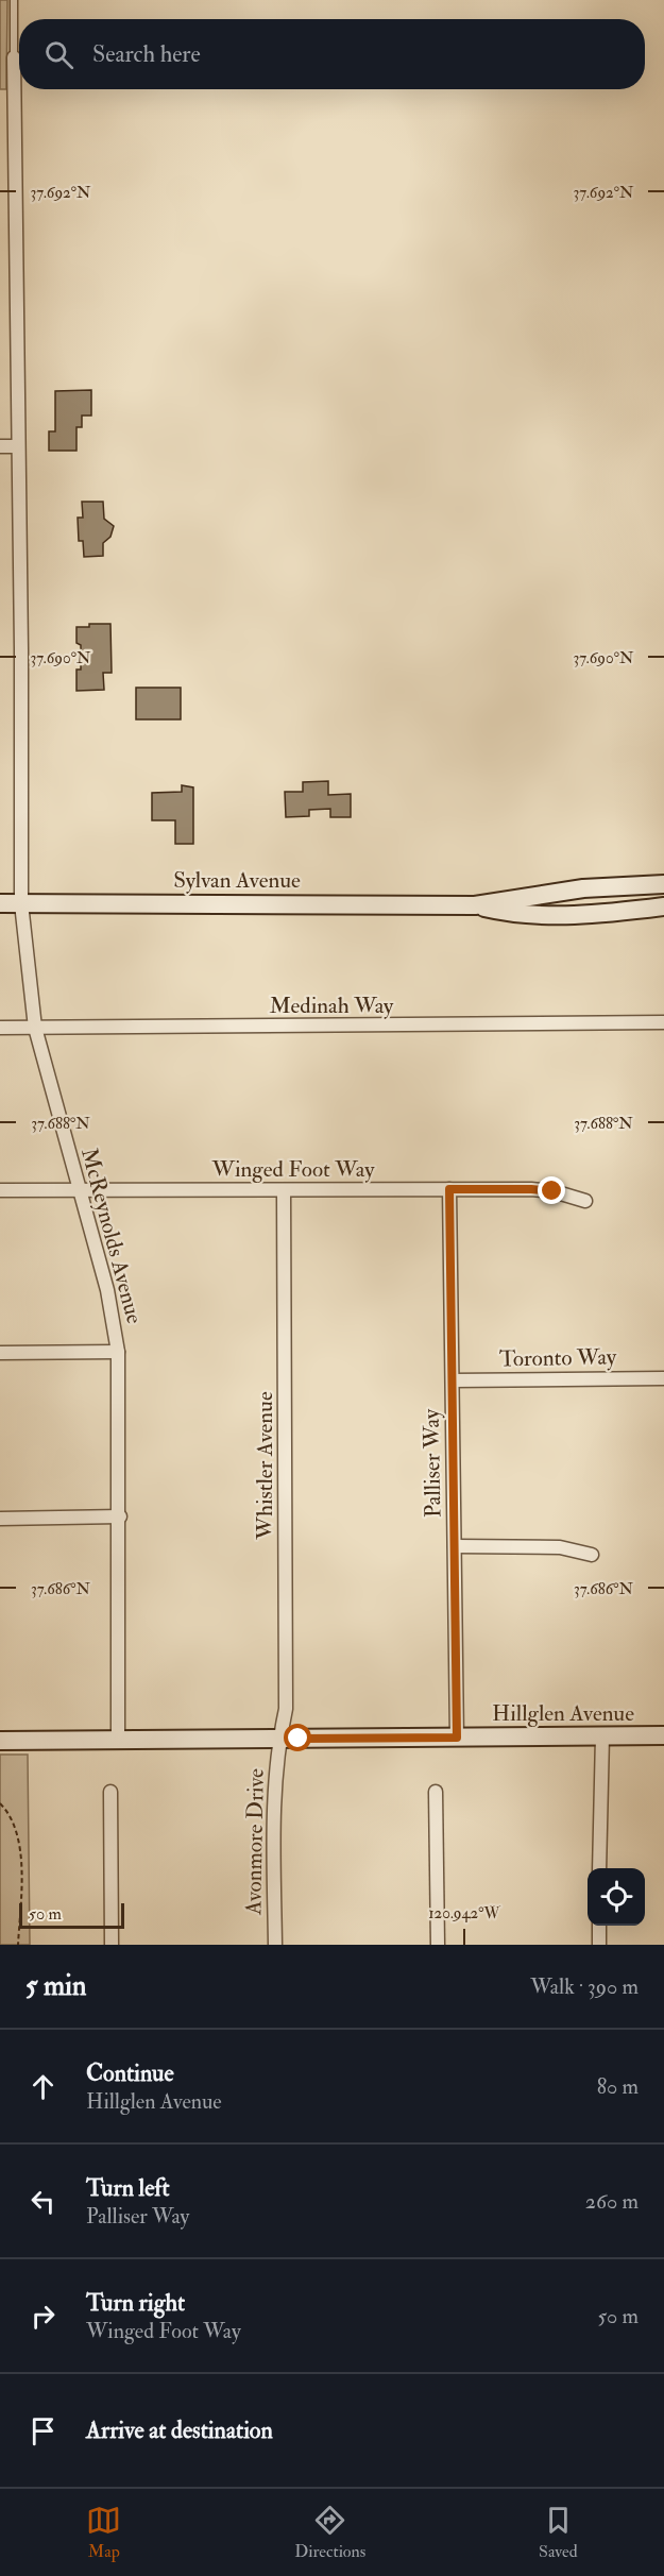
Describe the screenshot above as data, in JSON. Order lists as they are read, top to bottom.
{
  "streets": {
    "main road": ["Sylvan Avenue", "Hillglen Avenue"],
    "street": [
      "Medinah Way",
      "Winged Foot Way",
      "McReynolds Avenue",
      "Toronto Way",
      "Palliser Way",
      "Whistler Avenue",
      "Avonmore Drive"
    ]
  },
  "crossings": [
    ["Sylvan Avenue", "McReynolds Avenue"],
    ["Medinah Way", "McReynolds Avenue"],
    ["Winged Foot Way", "McReynolds Avenue"],
    ["Winged Foot Way", "Palliser Way"],
    ["Winged Foot Way", "Whistler Avenue"],
    ["McReynolds Avenue", "Hillglen Avenue"],
    ["Toronto Way", "Palliser Way"],
    ["Palliser Way", "Hillglen Avenue"],
    ["Whistler Avenue", "Hillglen Avenue"],
    ["Whistler Avenue", "Avonmore Drive"],
    ["Hillglen Avenue", "Avonmore Drive"]
  ],
  "scale_bar": "50 m",
  "page": {
    "search": "Search here",
    "scale": "50 m",
    "heading": ["5 min", "Walk · 390 m"],
    "list": [
      ["Continue", "Hillglen Avenue", "80 m"],
      ["Turn left", "Palliser Way", "260 m"],
      ["Turn right", "Winged Foot Way", "50 m"],
      "Arrive at destination"
    ],
    "nav": ["Map", "Directions", "Saved"]
  },
  "coordinates": [
    "37.692°N",
    "37.690°N",
    "37.688°N",
    "37.686°N",
    "120.942°W"
  ]
}
